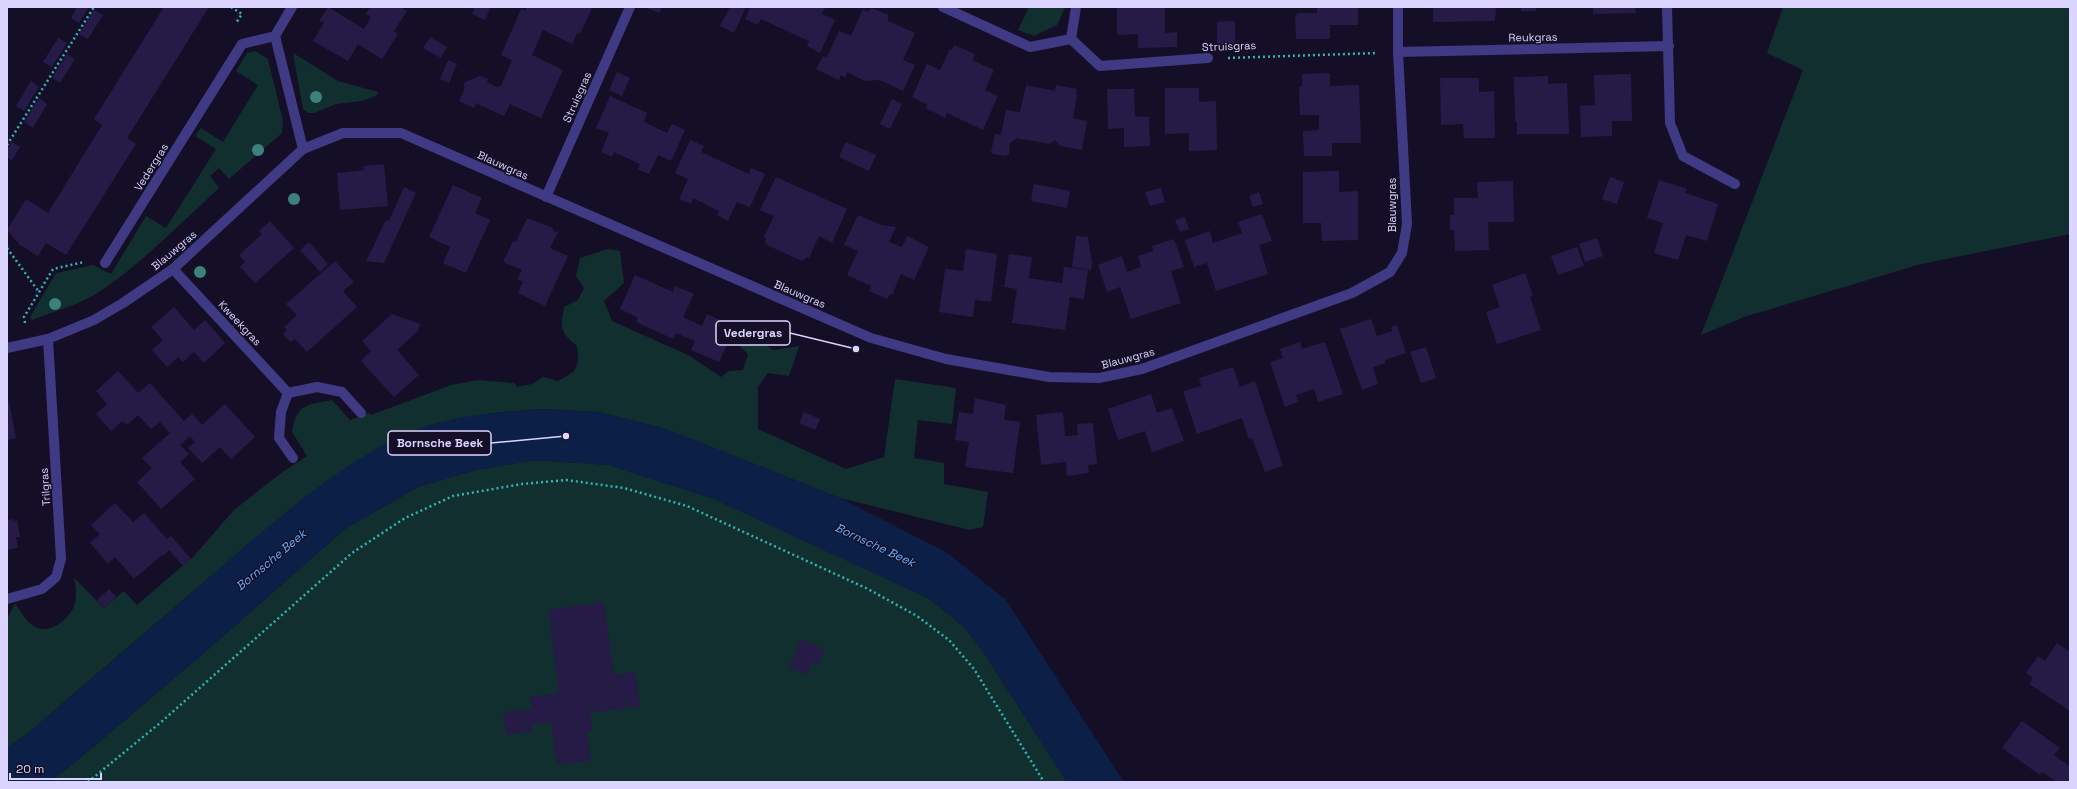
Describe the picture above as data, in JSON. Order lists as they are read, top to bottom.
{
  "streets": {
    "street": [
      "Reukgras",
      "Struisgras",
      "Blauwgras",
      "Vedergras",
      "Kweekgras",
      "Trilgras"
    ]
  },
  "crossings": [
    ["Reukgras", "Struisgras"],
    ["Reukgras", "Blauwgras"],
    ["Struisgras", "Blauwgras"],
    ["Blauwgras", "Kweekgras"],
    ["Blauwgras", "Trilgras"]
  ],
  "water": ["Bornsche Beek"],
  "places": ["Vedergras", "Bornsche Beek"],
  "scale_bar": "20 m"
}
